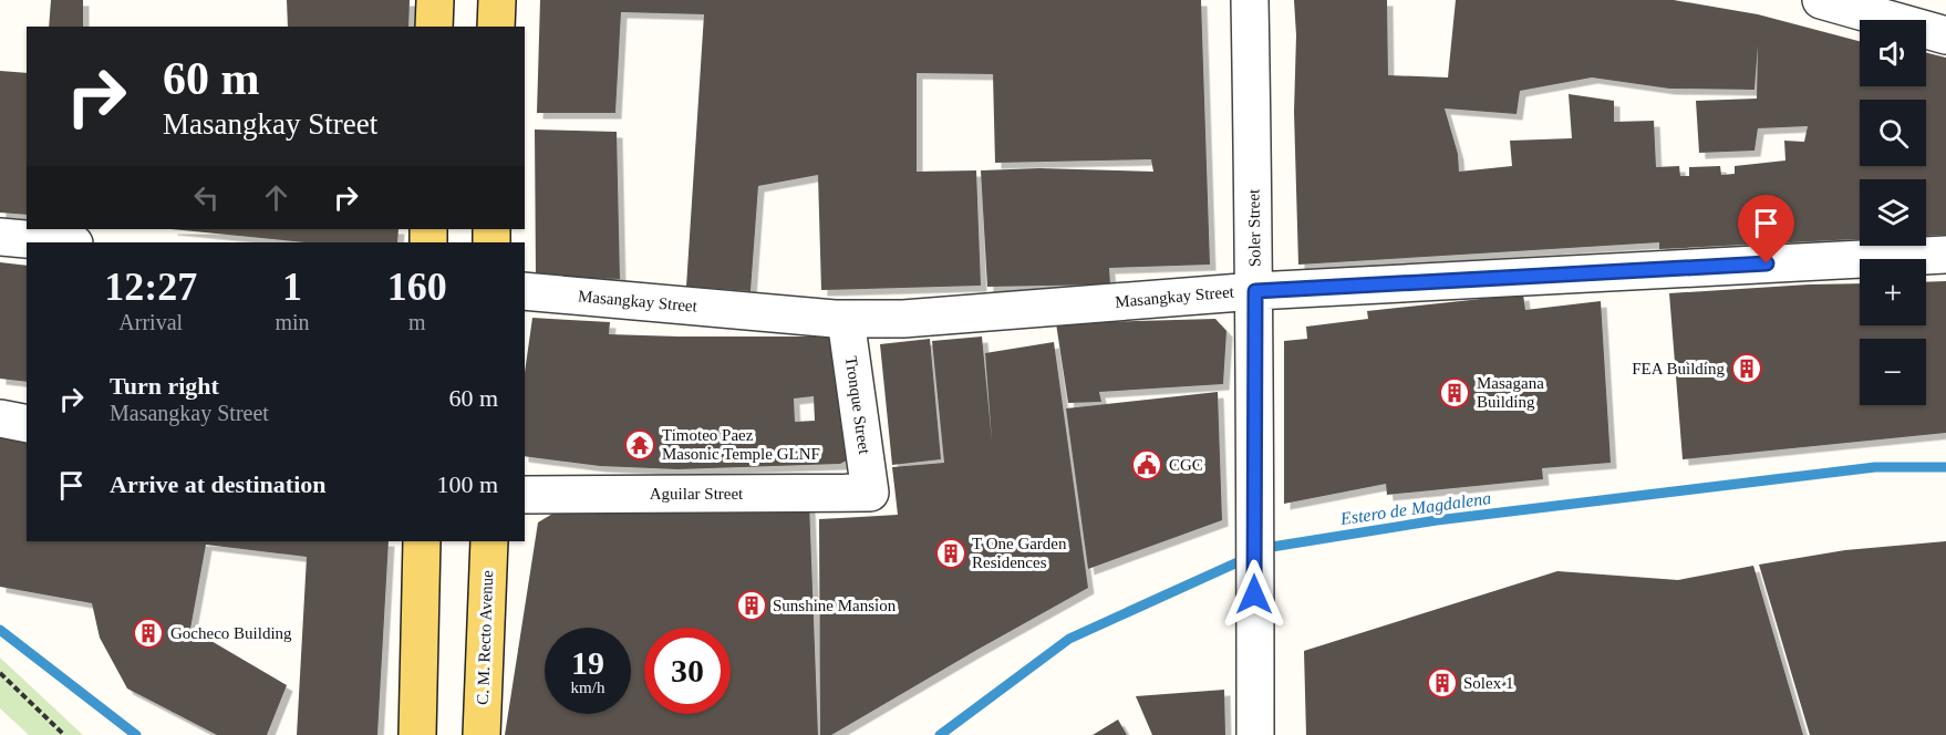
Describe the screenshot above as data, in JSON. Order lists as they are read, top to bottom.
{
  "streets": {
    "main road": ["C. M. Recto Avenue"],
    "street": [
      "Soler Street",
      "Masangkay Street",
      "Tronque Street",
      "Aguilar Street"
    ]
  },
  "crossings": [
    ["Soler Street", "Masangkay Street"],
    ["Masangkay Street", "Tronque Street"],
    ["Tronque Street", "Aguilar Street"]
  ],
  "water": ["Estero de Magdalena"],
  "places": {
    "building": [
      "FEA Building",
      "Masagana Building",
      "T One Garden Residences",
      "Sunshine Mansion",
      "Gocheco Building",
      "Solex 1"
    ],
    "temple": ["Timoteo Paez Masonic Temple GLNF"],
    "public building": ["CGC"]
  },
  "page": {
    "map_buttons": ["+", "−"],
    "turn": ["60 m", "Masangkay Street"],
    "eta": [
      "12:27",
      "Arrival",
      "1",
      "min",
      "160",
      "m"
    ],
    "list": [
      {
        "name": "Turn right",
        "note": "Masangkay Street",
        "value": "60 m"
      },
      {
        "name": "Arrive at destination",
        "value": "100 m"
      }
    ],
    "speed": "19 km/h",
    "limit": "30"
  }
}
